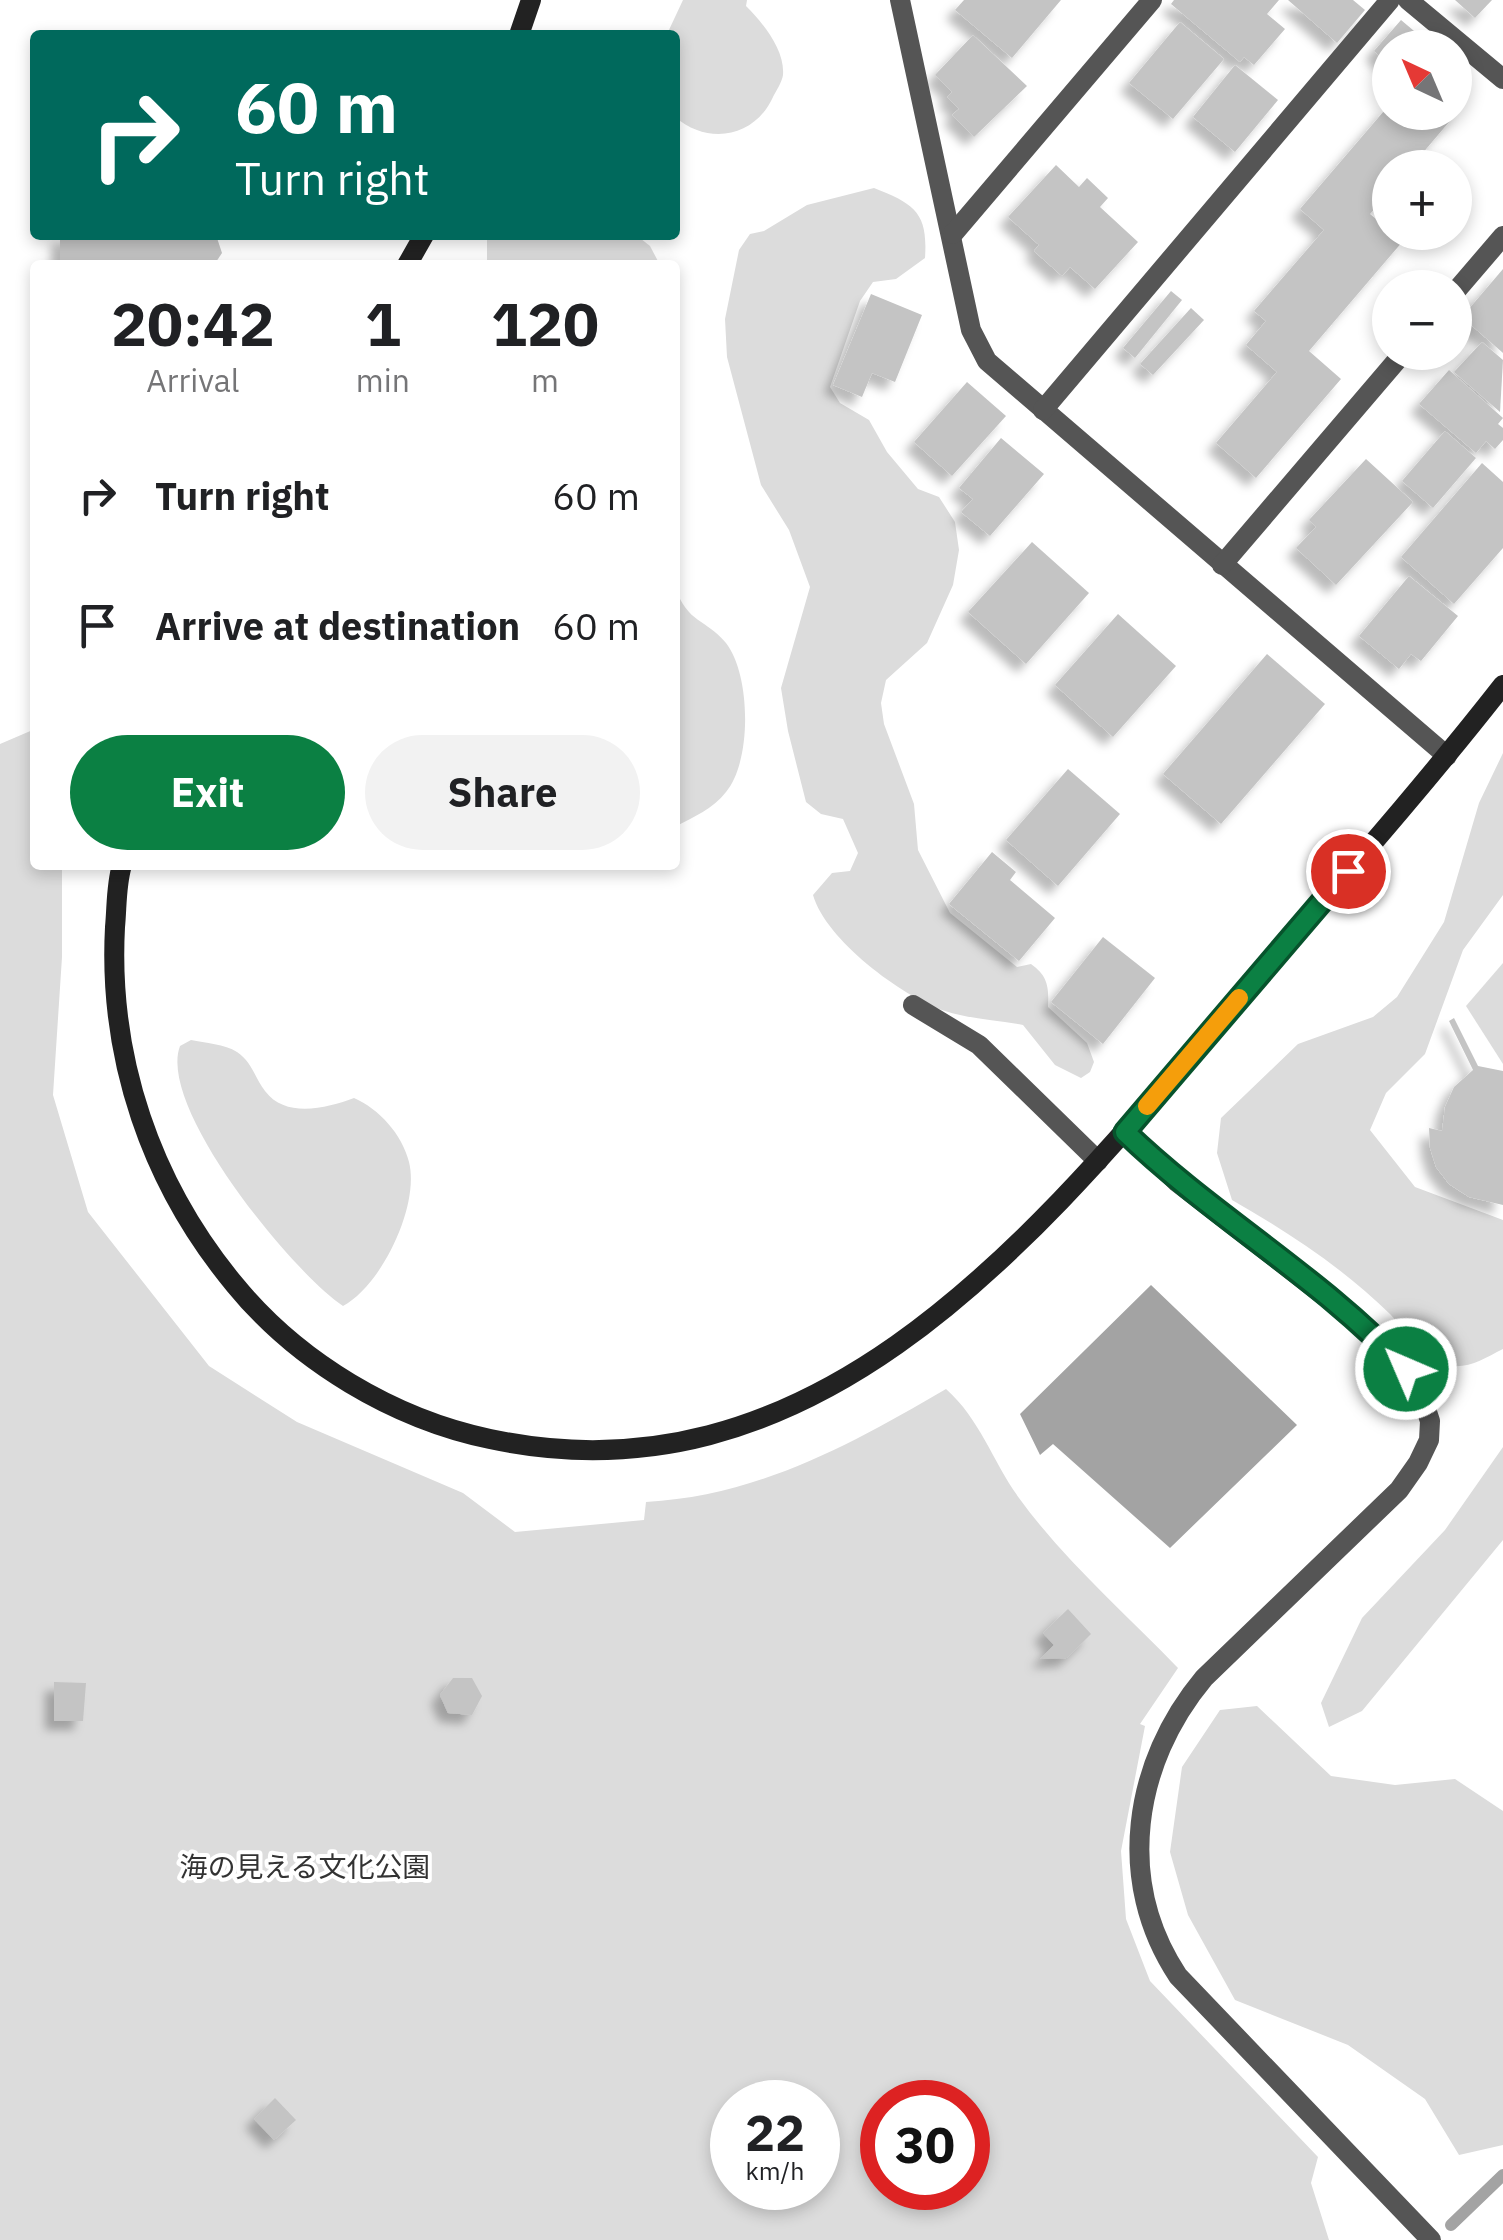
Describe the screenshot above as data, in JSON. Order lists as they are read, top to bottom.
{
  "parks": ["海の見える文化公園"],
  "north": "top left",
  "page": {
    "map_buttons": ["+", "−"],
    "turn": ["60 m", "Turn right"],
    "eta": [
      "20:42",
      "Arrival",
      "1",
      "min",
      "120",
      "m"
    ],
    "list": [
      {
        "name": "Turn right",
        "value": "60 m"
      },
      {
        "name": "Arrive at destination",
        "value": "60 m"
      }
    ],
    "buttons": ["Exit", "Share"],
    "speed": "22 km/h",
    "limit": "30"
  }
}
